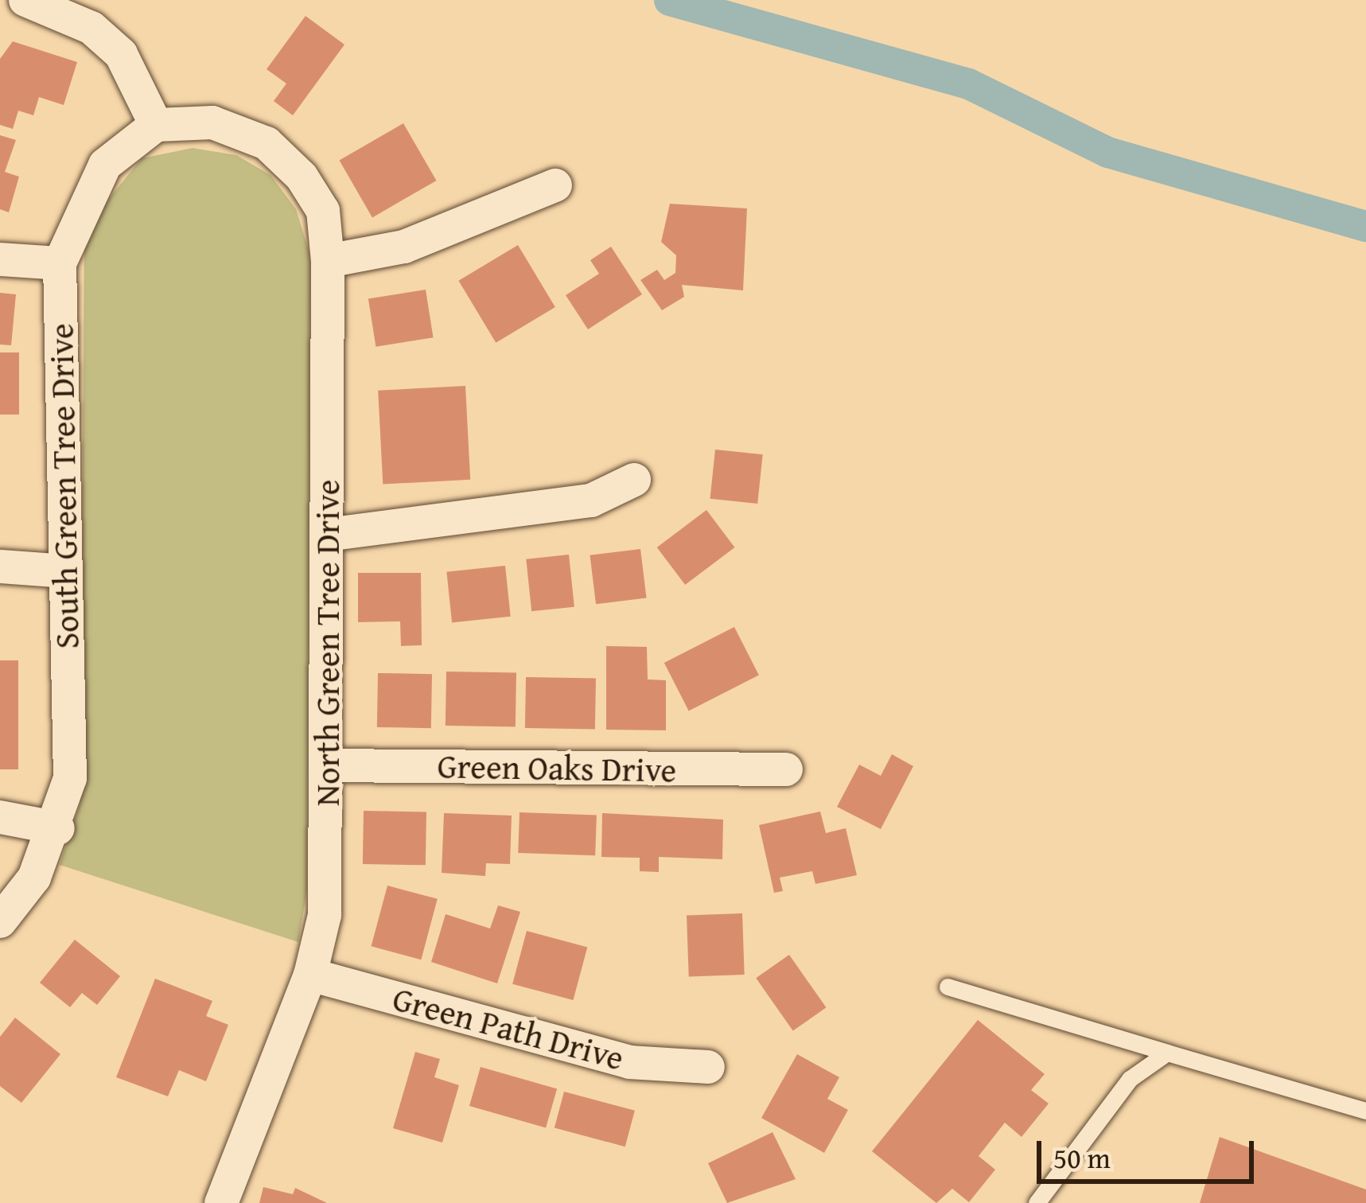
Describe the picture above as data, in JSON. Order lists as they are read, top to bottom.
{
  "streets": {
    "street": [
      "South Green Tree Drive",
      "North Green Tree Drive",
      "Green Oaks Drive",
      "Green Path Drive"
    ]
  },
  "crossings": [
    ["South Green Tree Drive", "North Green Tree Drive"],
    ["North Green Tree Drive", "Green Oaks Drive"],
    ["North Green Tree Drive", "Green Path Drive"]
  ],
  "scale_bar": "50 m"
}
